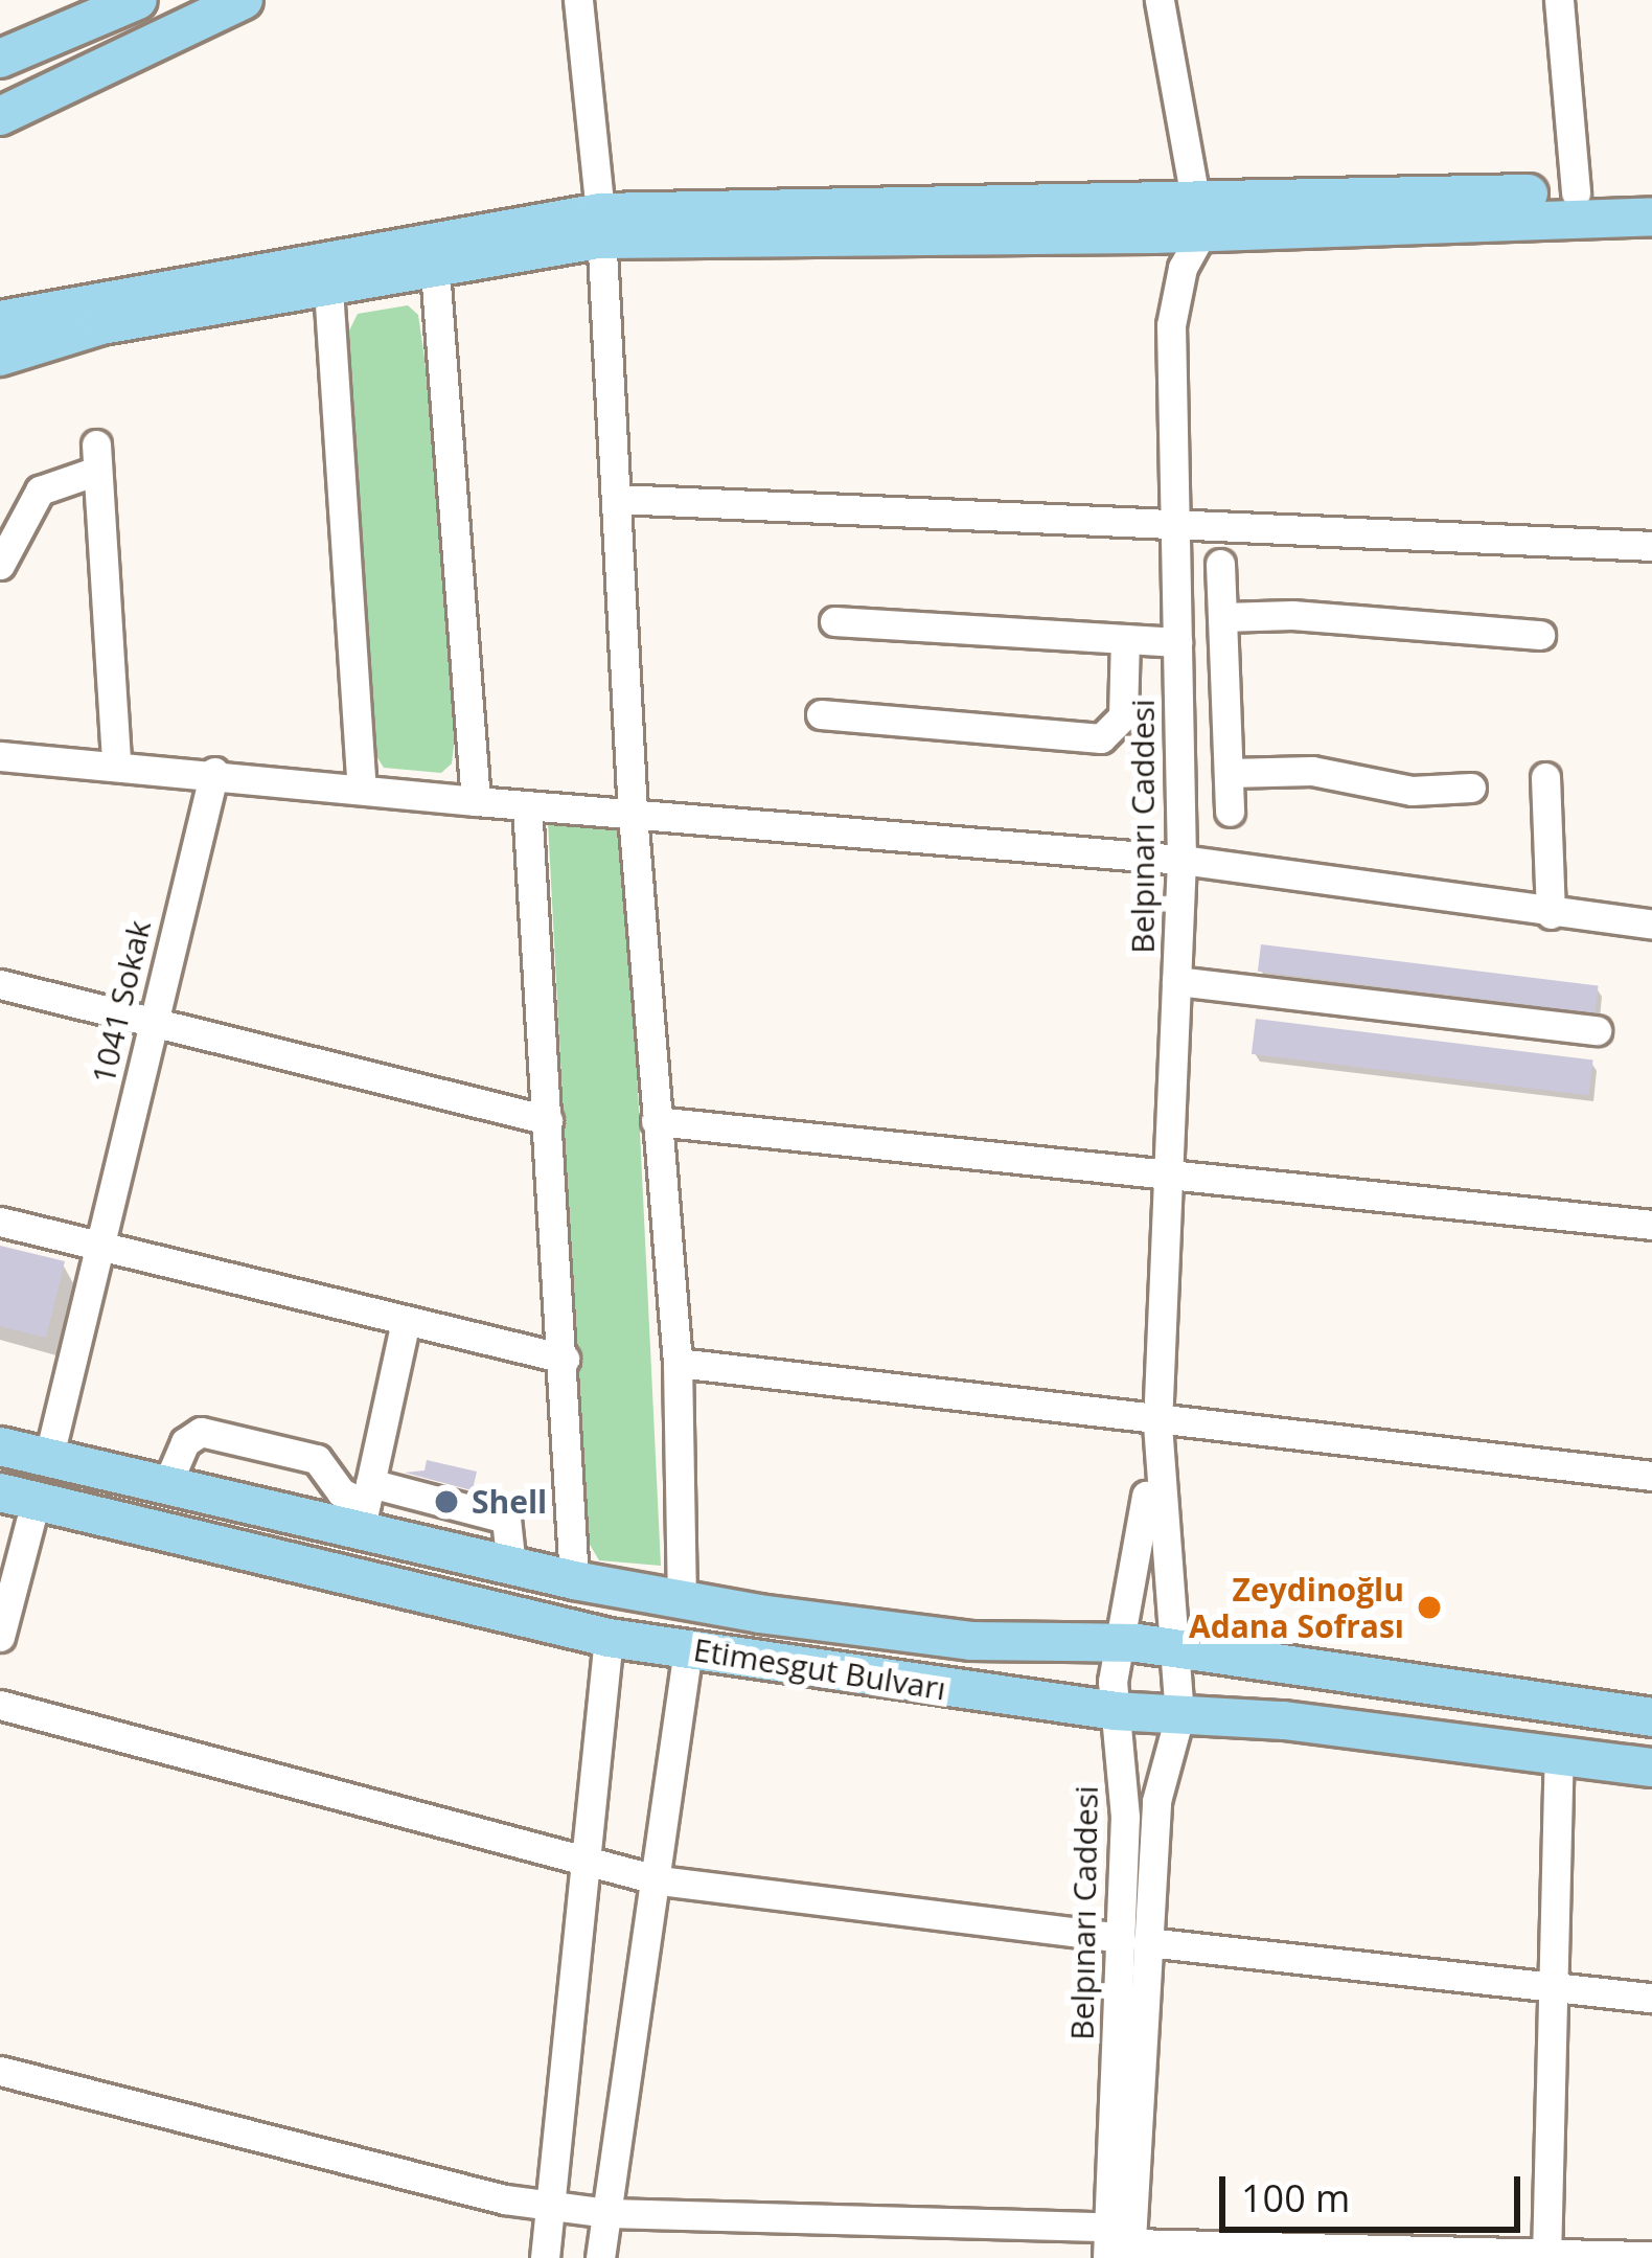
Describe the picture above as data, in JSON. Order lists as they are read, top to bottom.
{
  "streets": {
    "main road": ["Etimesgut Bulvarı"],
    "street": ["Belpınarı Caddesi", "1041 Sokak"]
  },
  "crossings": [
    ["Belpınarı Caddesi", "Etimesgut Bulvarı"],
    ["1041 Sokak", "Etimesgut Bulvarı"]
  ],
  "places": ["Shell", "Zeydinoğlu Adana Sofrası"],
  "scale_bar": "100 m"
}
